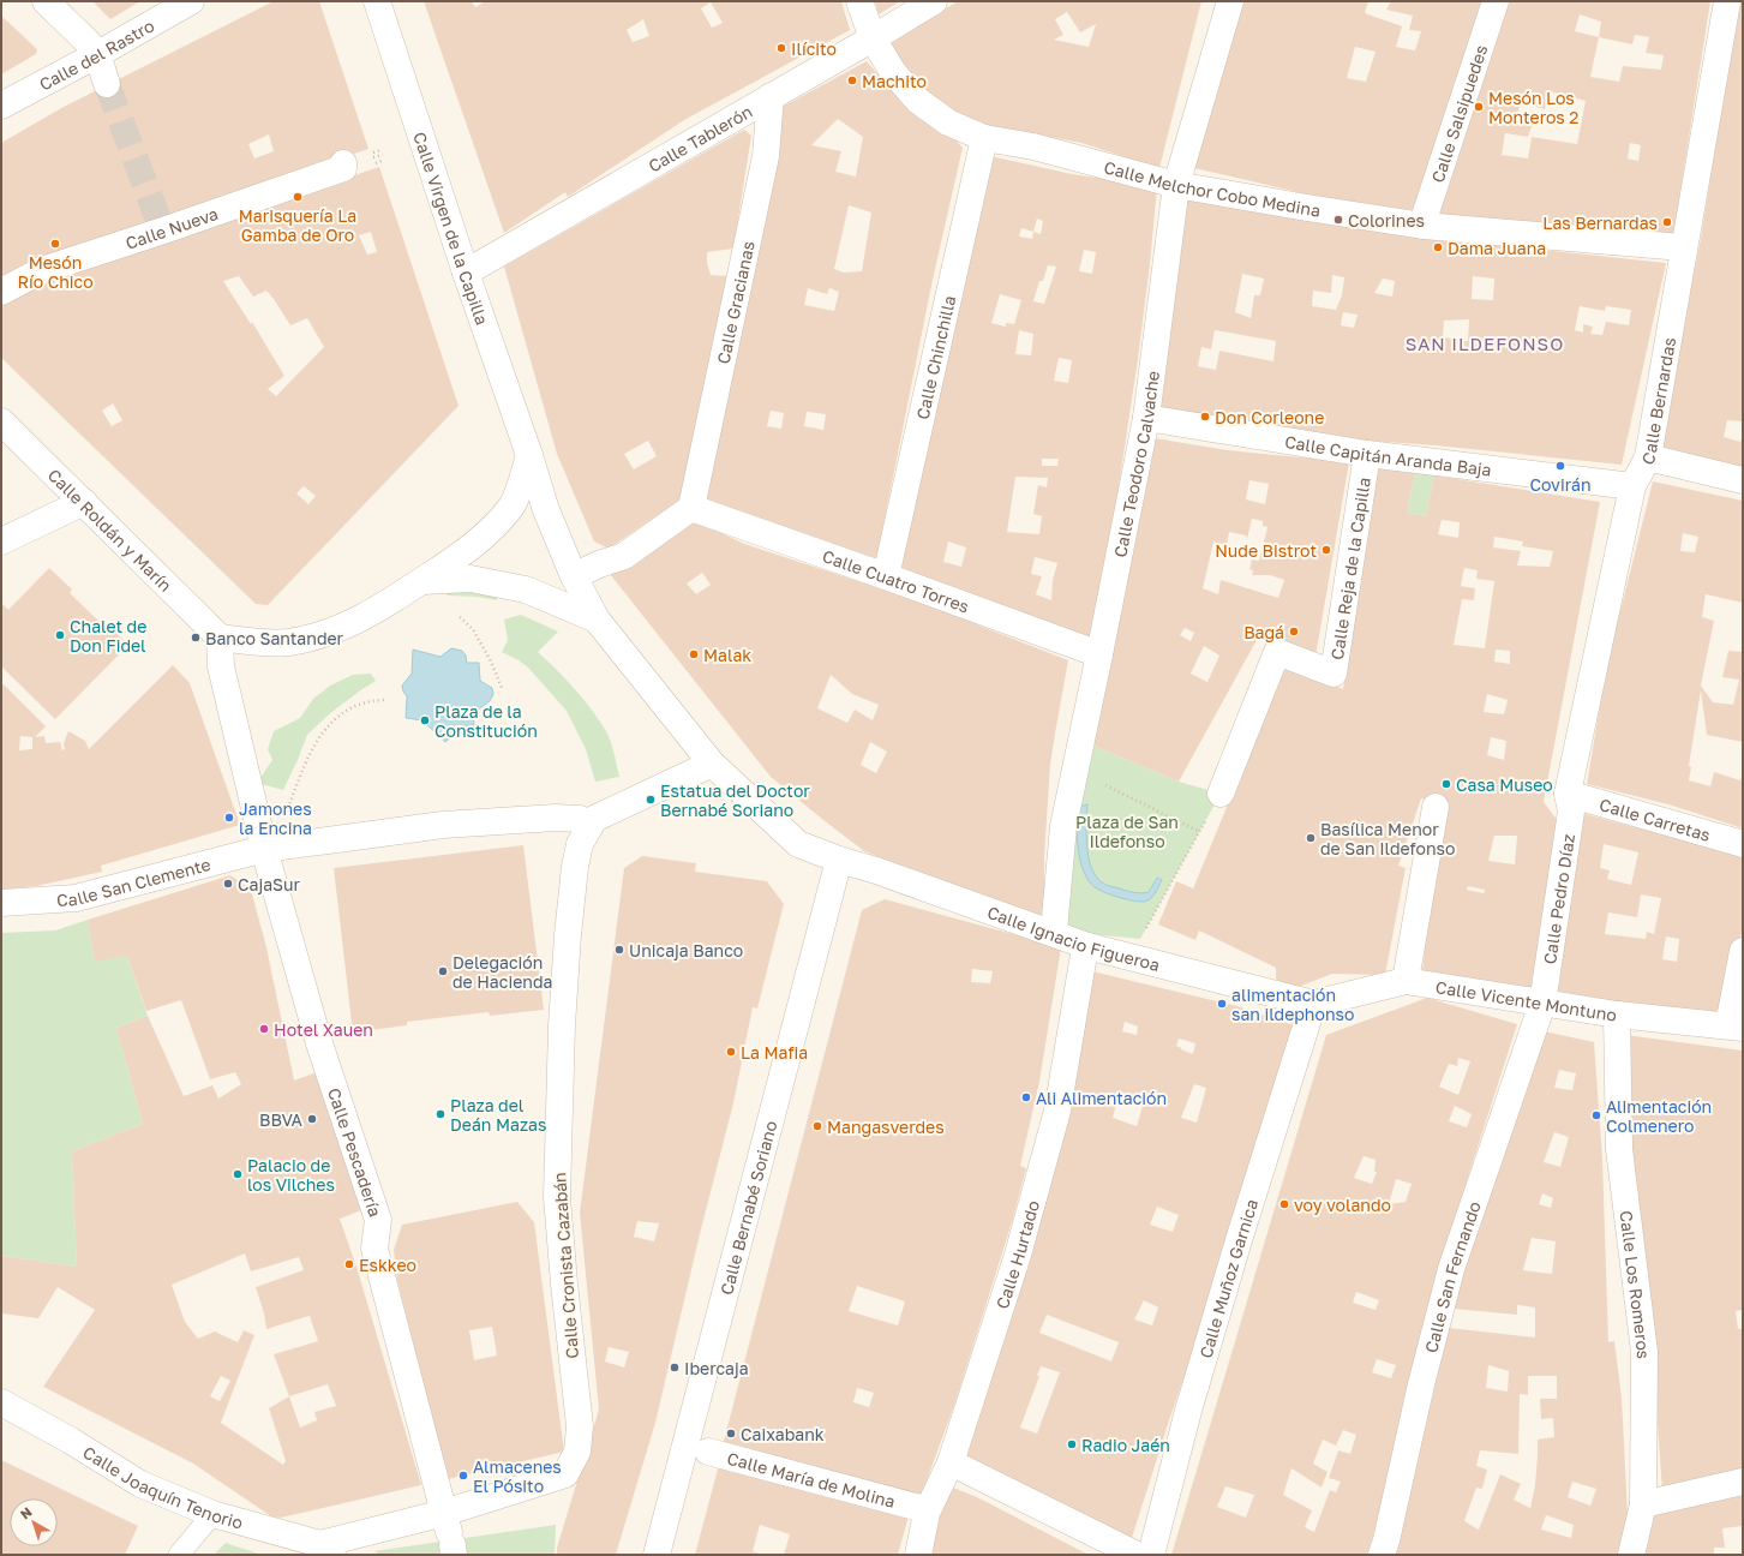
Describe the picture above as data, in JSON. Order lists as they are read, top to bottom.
{
  "streets": {
    "street": [
      "Calle del Rastro",
      "Calle Salsipuedes",
      "Calle Tablerón",
      "Calle Melchor Cobo Medina",
      "Calle Nueva",
      "Calle Virgen de la Capilla",
      "Calle Gracianas",
      "Calle Chinchilla",
      "Calle Bernardas",
      "Calle Capitán Aranda Baja",
      "Calle Teodoro Calvache",
      "Calle Roldán y Marín",
      "Calle Reja de la Capilla",
      "Calle Cuatro Torres",
      "Calle Carretas",
      "Calle San Clemente",
      "Calle Pedro Díaz",
      "Calle Ignacio Figueroa",
      "Calle Vicente Montuno",
      "Calle Pescadería",
      "Calle Bernabé Soriano",
      "Calle Hurtado",
      "Calle Cronista Cazabán",
      "Calle San Fernando",
      "Calle Muñoz Garnica",
      "Calle Los Romeros",
      "Calle María de Molina",
      "Calle Joaquín Tenorio"
    ]
  },
  "crossings": [
    ["Calle Salsipuedes", "Calle Melchor Cobo Medina"],
    ["Calle Tablerón", "Calle Melchor Cobo Medina"],
    ["Calle Tablerón", "Calle Virgen de la Capilla"],
    ["Calle Tablerón", "Calle Gracianas"],
    ["Calle Melchor Cobo Medina", "Calle Chinchilla"],
    ["Calle Melchor Cobo Medina", "Calle Bernardas"],
    ["Calle Melchor Cobo Medina", "Calle Teodoro Calvache"],
    ["Calle Gracianas", "Calle Cuatro Torres"],
    ["Calle Chinchilla", "Calle Cuatro Torres"],
    ["Calle Bernardas", "Calle Capitán Aranda Baja"],
    ["Calle Bernardas", "Calle Carretas"],
    ["Calle Bernardas", "Calle Pedro Díaz"],
    ["Calle Capitán Aranda Baja", "Calle Teodoro Calvache"],
    ["Calle Capitán Aranda Baja", "Calle Reja de la Capilla"],
    ["Calle Teodoro Calvache", "Calle Cuatro Torres"],
    ["Calle Carretas", "Calle Pedro Díaz"],
    ["Calle San Clemente", "Calle Pescadería"],
    ["Calle Pedro Díaz", "Calle Vicente Montuno"],
    ["Calle Pedro Díaz", "Calle San Fernando"],
    ["Calle Ignacio Figueroa", "Calle Vicente Montuno"],
    ["Calle Ignacio Figueroa", "Calle Bernabé Soriano"],
    ["Calle Ignacio Figueroa", "Calle Hurtado"],
    ["Calle Ignacio Figueroa", "Calle Cronista Cazabán"],
    ["Calle Ignacio Figueroa", "Calle Muñoz Garnica"],
    ["Calle Vicente Montuno", "Calle San Fernando"],
    ["Calle Vicente Montuno", "Calle Muñoz Garnica"],
    ["Calle Vicente Montuno", "Calle Los Romeros"],
    ["Calle Pescadería", "Calle Cronista Cazabán"],
    ["Calle Cronista Cazabán", "Calle Joaquín Tenorio"]
  ],
  "districts": ["SAN ILDEFONSO"],
  "parks": ["Plaza de San Ildefonso"],
  "places": [
    "Ilícito",
    "Machito",
    "Mesón Los Monteros 2",
    "Marisquería La Gamba de Oro",
    "Colorines",
    "Las Bernardas",
    "Mesón Río Chico",
    "Dama Juana",
    "Don Corleone",
    "Covirán",
    "Nude Bistrot",
    "Bagá",
    "Chalet de Don Fidel",
    "Banco Santander",
    "Malak",
    "Plaza de la Constitución",
    "Casa Museo",
    "Estatua del Doctor Bernabé Soriano",
    "Jamones la Encina",
    "Basílica Menor de San Ildefonso",
    "CajaSur",
    "Unicaja Banco",
    "Delegación de Hacienda",
    "alimentación san ildephonso",
    "Hotel Xauen",
    "La Mafia",
    "Ali Alimentación",
    "Plaza del Deán Mazas",
    "Alimentación Colmenero",
    "BBVA",
    "Mangasverdes",
    "Palacio de los Vilches",
    "voy volando",
    "Eskkeo",
    "Ibercaja",
    "Caixabank",
    "Radio Jaén",
    "Almacenes El Pósito"
  ],
  "north": "top left"
}
